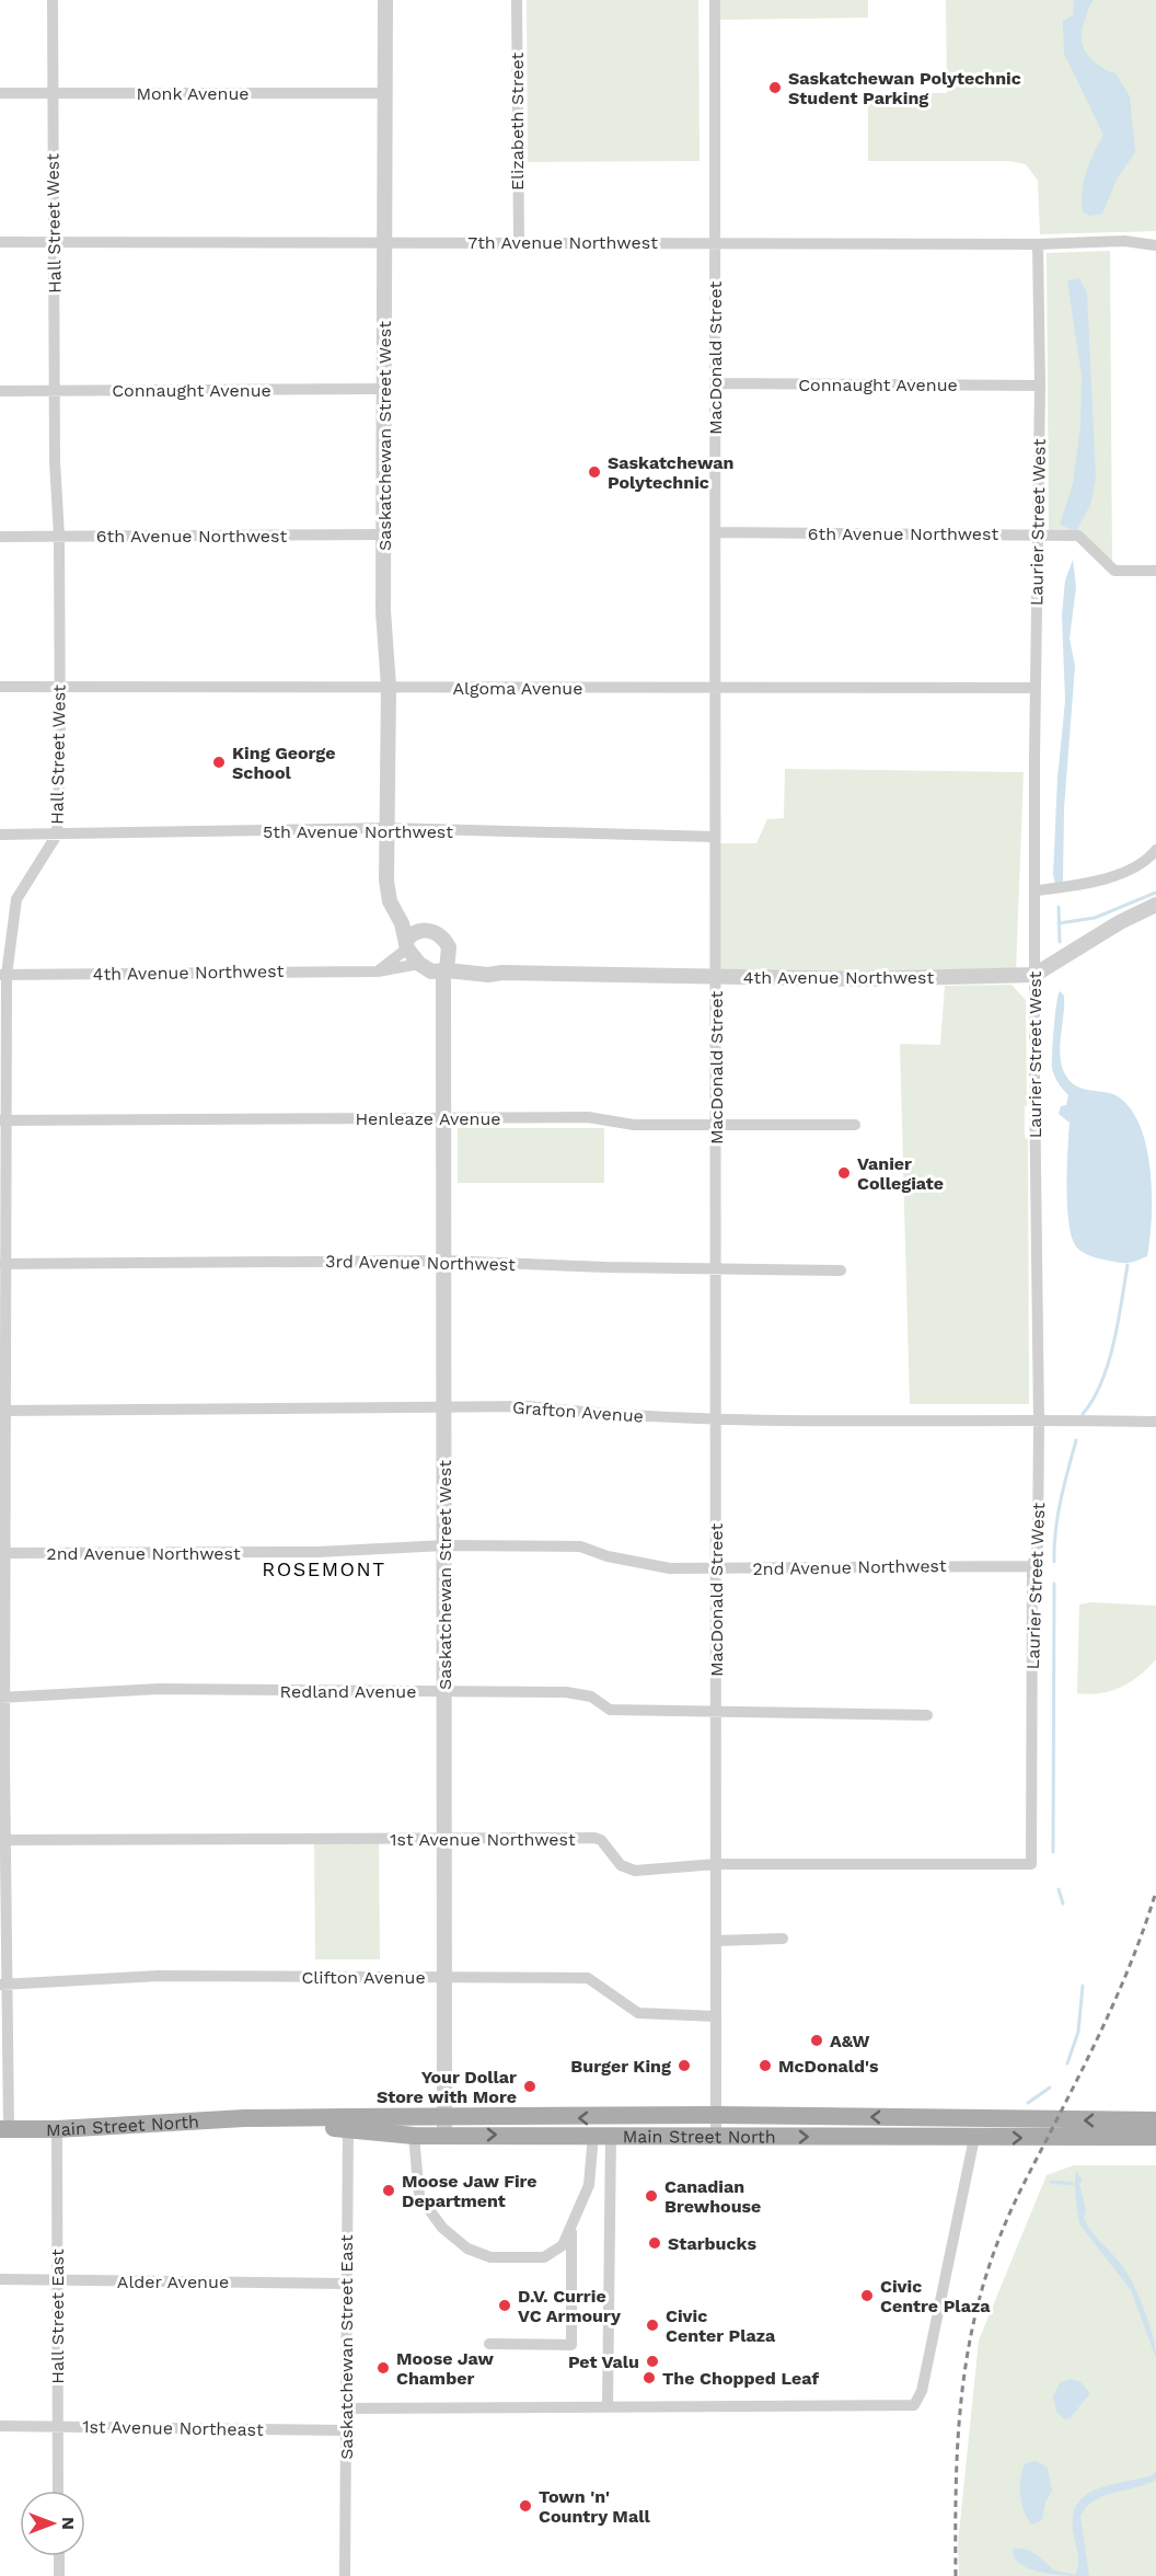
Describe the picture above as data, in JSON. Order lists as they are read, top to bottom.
{
  "streets": {
    "main road": ["Main Street North"],
    "street": [
      "Monk Avenue",
      "Elizabeth Street",
      "Hall Street West",
      "7th Avenue Northwest",
      "MacDonald Street",
      "Connaught Avenue",
      "Saskatchewan Street West",
      "Laurier Street West",
      "6th Avenue Northwest",
      "Algoma Avenue",
      "5th Avenue Northwest",
      "4th Avenue Northwest",
      "Henleaze Avenue",
      "3rd Avenue Northwest",
      "Grafton Avenue",
      "2nd Avenue Northwest",
      "Redland Avenue",
      "1st Avenue Northwest",
      "Clifton Avenue",
      "Alder Avenue",
      "Hall Street East",
      "Saskatchewan Street East",
      "1st Avenue Northeast"
    ]
  },
  "crossings": [
    ["Monk Avenue", "Hall Street West"],
    ["Monk Avenue", "Saskatchewan Street West"],
    ["Elizabeth Street", "7th Avenue Northwest"],
    ["Hall Street West", "7th Avenue Northwest"],
    ["Hall Street West", "Connaught Avenue"],
    ["Hall Street West", "6th Avenue Northwest"],
    ["Hall Street West", "Algoma Avenue"],
    ["Hall Street West", "5th Avenue Northwest"],
    ["Hall Street West", "4th Avenue Northwest"],
    ["Hall Street West", "Henleaze Avenue"],
    ["Hall Street West", "3rd Avenue Northwest"],
    ["Hall Street West", "Grafton Avenue"],
    ["Hall Street West", "2nd Avenue Northwest"],
    ["Hall Street West", "Redland Avenue"],
    ["Hall Street West", "1st Avenue Northwest"],
    ["Hall Street West", "Clifton Avenue"],
    ["Hall Street West", "Main Street North"],
    ["7th Avenue Northwest", "MacDonald Street"],
    ["7th Avenue Northwest", "Saskatchewan Street West"],
    ["7th Avenue Northwest", "Laurier Street West"],
    ["MacDonald Street", "Connaught Avenue"],
    ["MacDonald Street", "6th Avenue Northwest"],
    ["MacDonald Street", "Algoma Avenue"],
    ["MacDonald Street", "5th Avenue Northwest"],
    ["MacDonald Street", "4th Avenue Northwest"],
    ["MacDonald Street", "Henleaze Avenue"],
    ["MacDonald Street", "3rd Avenue Northwest"],
    ["MacDonald Street", "Grafton Avenue"],
    ["MacDonald Street", "2nd Avenue Northwest"],
    ["MacDonald Street", "Redland Avenue"],
    ["MacDonald Street", "1st Avenue Northwest"],
    ["MacDonald Street", "Clifton Avenue"],
    ["MacDonald Street", "Main Street North"],
    ["Connaught Avenue", "Saskatchewan Street West"],
    ["Connaught Avenue", "Laurier Street West"],
    ["Saskatchewan Street West", "6th Avenue Northwest"],
    ["Saskatchewan Street West", "Algoma Avenue"],
    ["Saskatchewan Street West", "5th Avenue Northwest"],
    ["Saskatchewan Street West", "4th Avenue Northwest"],
    ["Saskatchewan Street West", "Henleaze Avenue"],
    ["Saskatchewan Street West", "3rd Avenue Northwest"],
    ["Saskatchewan Street West", "Grafton Avenue"],
    ["Saskatchewan Street West", "2nd Avenue Northwest"],
    ["Saskatchewan Street West", "Redland Avenue"],
    ["Saskatchewan Street West", "1st Avenue Northwest"],
    ["Saskatchewan Street West", "Clifton Avenue"],
    ["Saskatchewan Street West", "Main Street North"],
    ["Laurier Street West", "6th Avenue Northwest"],
    ["Laurier Street West", "Algoma Avenue"],
    ["Laurier Street West", "4th Avenue Northwest"],
    ["Laurier Street West", "Grafton Avenue"],
    ["Laurier Street West", "2nd Avenue Northwest"],
    ["Laurier Street West", "1st Avenue Northwest"],
    ["Main Street North", "Hall Street East"],
    ["Main Street North", "Saskatchewan Street East"],
    ["Alder Avenue", "Hall Street East"],
    ["Alder Avenue", "Saskatchewan Street East"],
    ["Hall Street East", "1st Avenue Northeast"],
    ["Saskatchewan Street East", "1st Avenue Northeast"]
  ],
  "districts": ["ROSEMONT"],
  "places": [
    "Saskatchewan Polytechnic Student Parking",
    "Saskatchewan Polytechnic",
    "King George School",
    "Vanier Collegiate",
    "A&W",
    "Burger King",
    "McDonald's",
    "Your Dollar Store with More",
    "Moose Jaw Fire Department",
    "Canadian Brewhouse",
    "Starbucks",
    "Civic Centre Plaza",
    "D.V. Currie VC Armoury",
    "Civic Center Plaza",
    "Pet Valu",
    "Moose Jaw Chamber",
    "The Chopped Leaf",
    "Town 'n' Country Mall"
  ],
  "north": "right"
}
